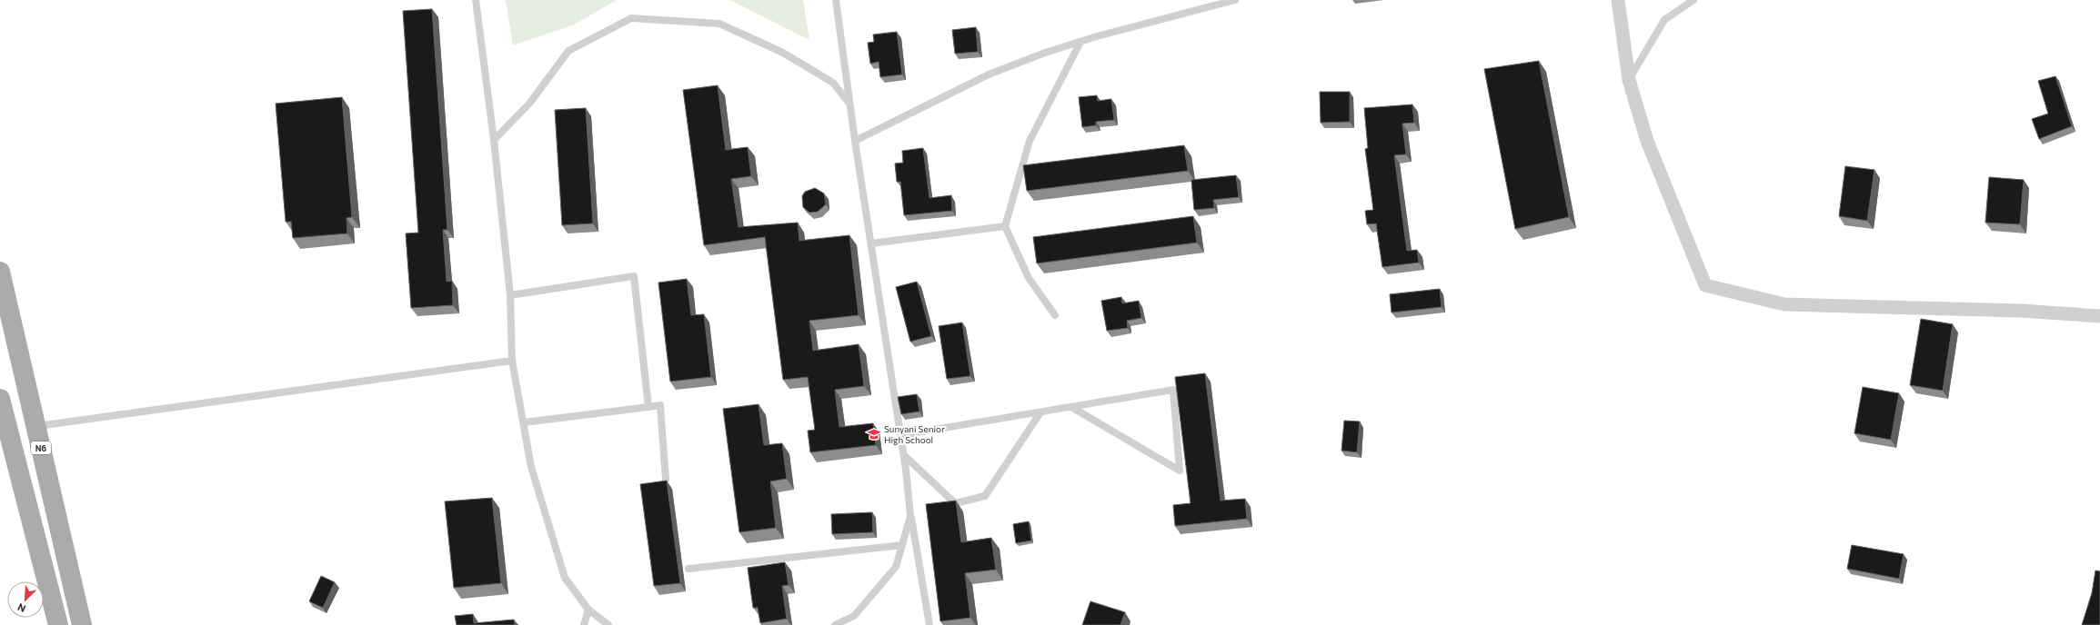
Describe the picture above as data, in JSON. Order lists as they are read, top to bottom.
{
  "streets": {
    "main road": ["N6"]
  },
  "places": {
    "school or university": ["Sunyani Senior High School"]
  },
  "north": "bottom left"
}
